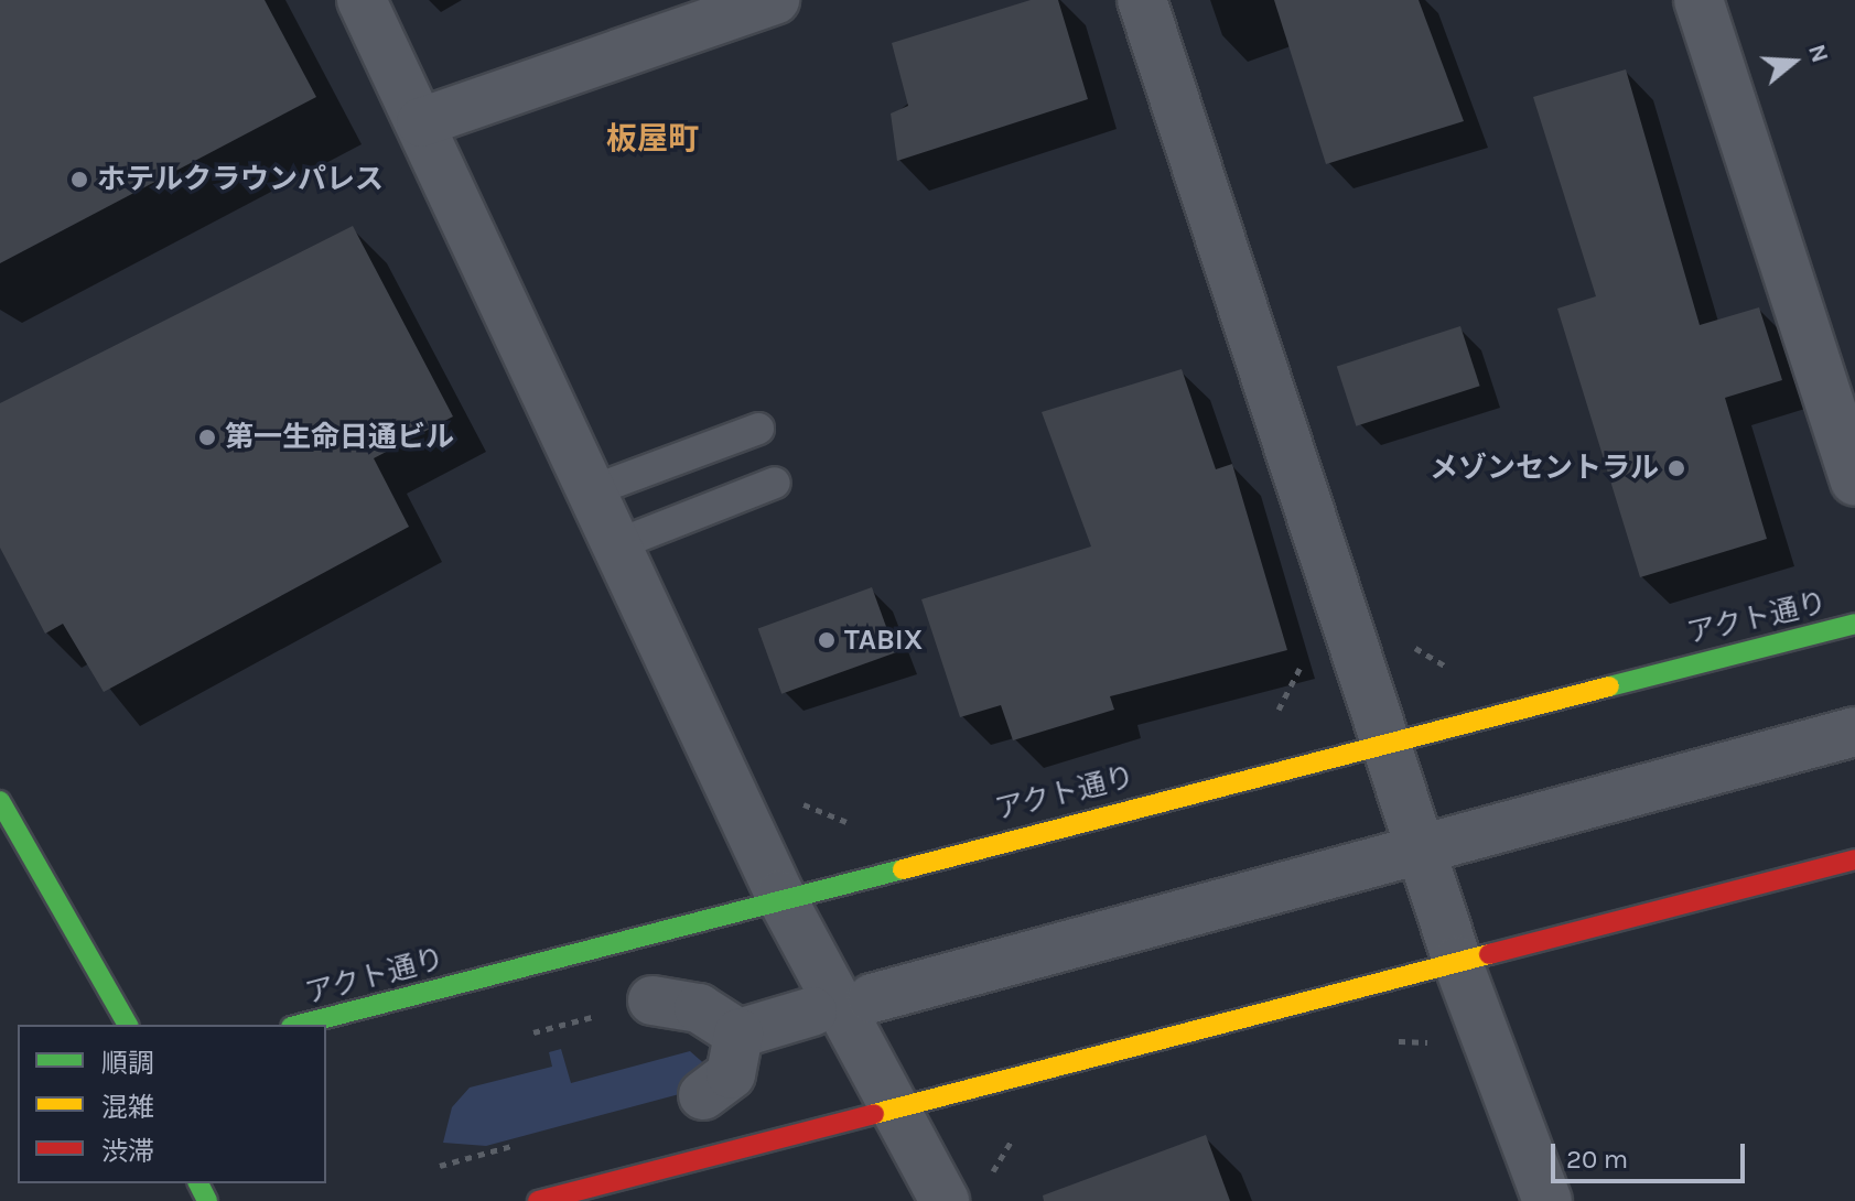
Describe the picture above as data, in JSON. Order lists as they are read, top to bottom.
{
  "streets": {
    "street": ["アクト通り"]
  },
  "districts": ["板屋町"],
  "places": [
    "ホテルクラウンパレス",
    "第一生命日通ビル",
    "メゾンセントラル",
    "TABIX"
  ],
  "legend": ["順調", "混雑", "渋滞"],
  "scale_bar": "20 m",
  "north": "right"
}
